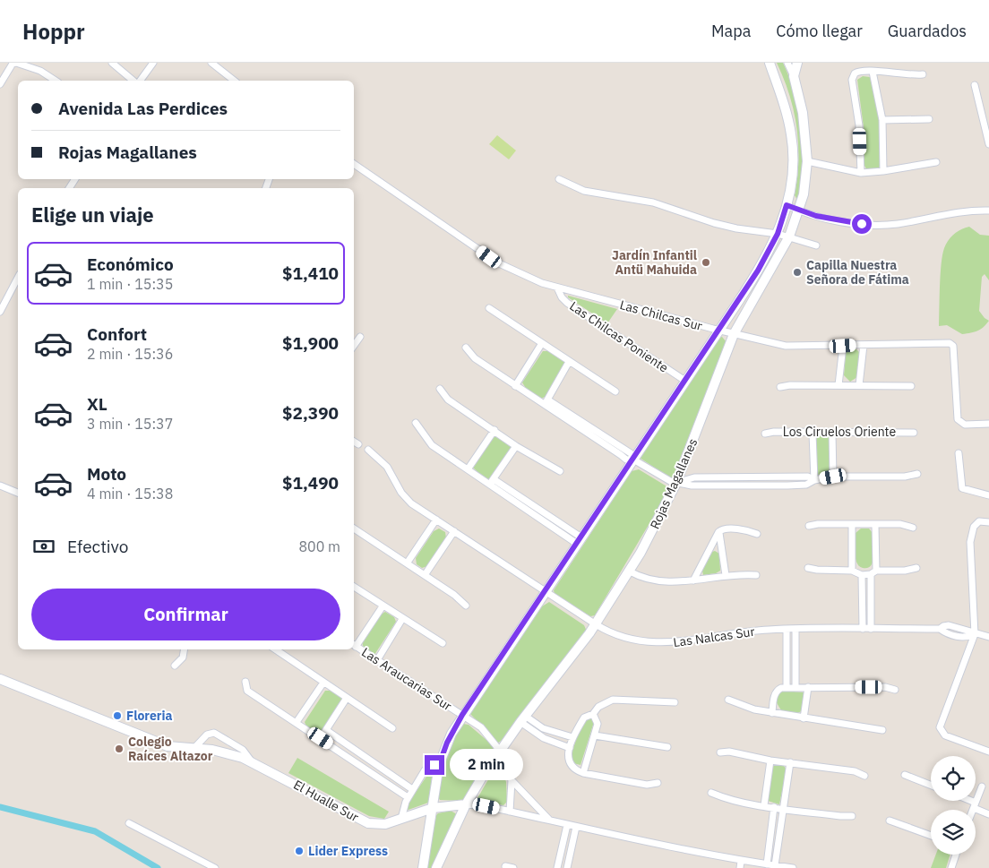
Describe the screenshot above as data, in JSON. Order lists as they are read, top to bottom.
{
  "streets": {
    "street": [
      "Las Chilcas Sur",
      "Las Chilcas Poniente",
      "Los Ciruelos Oriente",
      "Rojas Magallanes",
      "Las Nalcas Sur",
      "Las Araucarias Sur",
      "El Hualle Sur"
    ]
  },
  "crossings": [
    ["Las Chilcas Sur", "Las Chilcas Poniente"],
    ["Las Chilcas Sur", "Rojas Magallanes"],
    ["Rojas Magallanes", "Las Nalcas Sur"],
    ["Rojas Magallanes", "El Hualle Sur"]
  ],
  "places": [
    "Jardín Infantil Antü Mahuida",
    "Capilla Nuestra Señora de Fátima",
    "Floreria",
    "Colegio Raíces Altazor",
    "Lider Express"
  ],
  "page": {
    "header": "Hoppr",
    "nav": ["Mapa", "Cómo llegar", "Guardados"],
    "banner": ["Avenida Las Perdices", "Rojas Magallanes"],
    "heading": "Elige un viaje",
    "list": [
      {
        "name": "Económico",
        "note": "1 min · 15:35",
        "value": "$1,410"
      },
      {
        "name": "Confort",
        "note": "2 min · 15:36",
        "value": "$1,900"
      },
      {
        "name": "XL",
        "note": "3 min · 15:37",
        "value": "$2,390"
      },
      {
        "name": "Moto",
        "note": "4 min · 15:38",
        "value": "$1,490"
      }
    ],
    "pay": ["Efectivo", "800 m"],
    "buttons": "Confirmar",
    "bubble": "2 min"
  }
}
